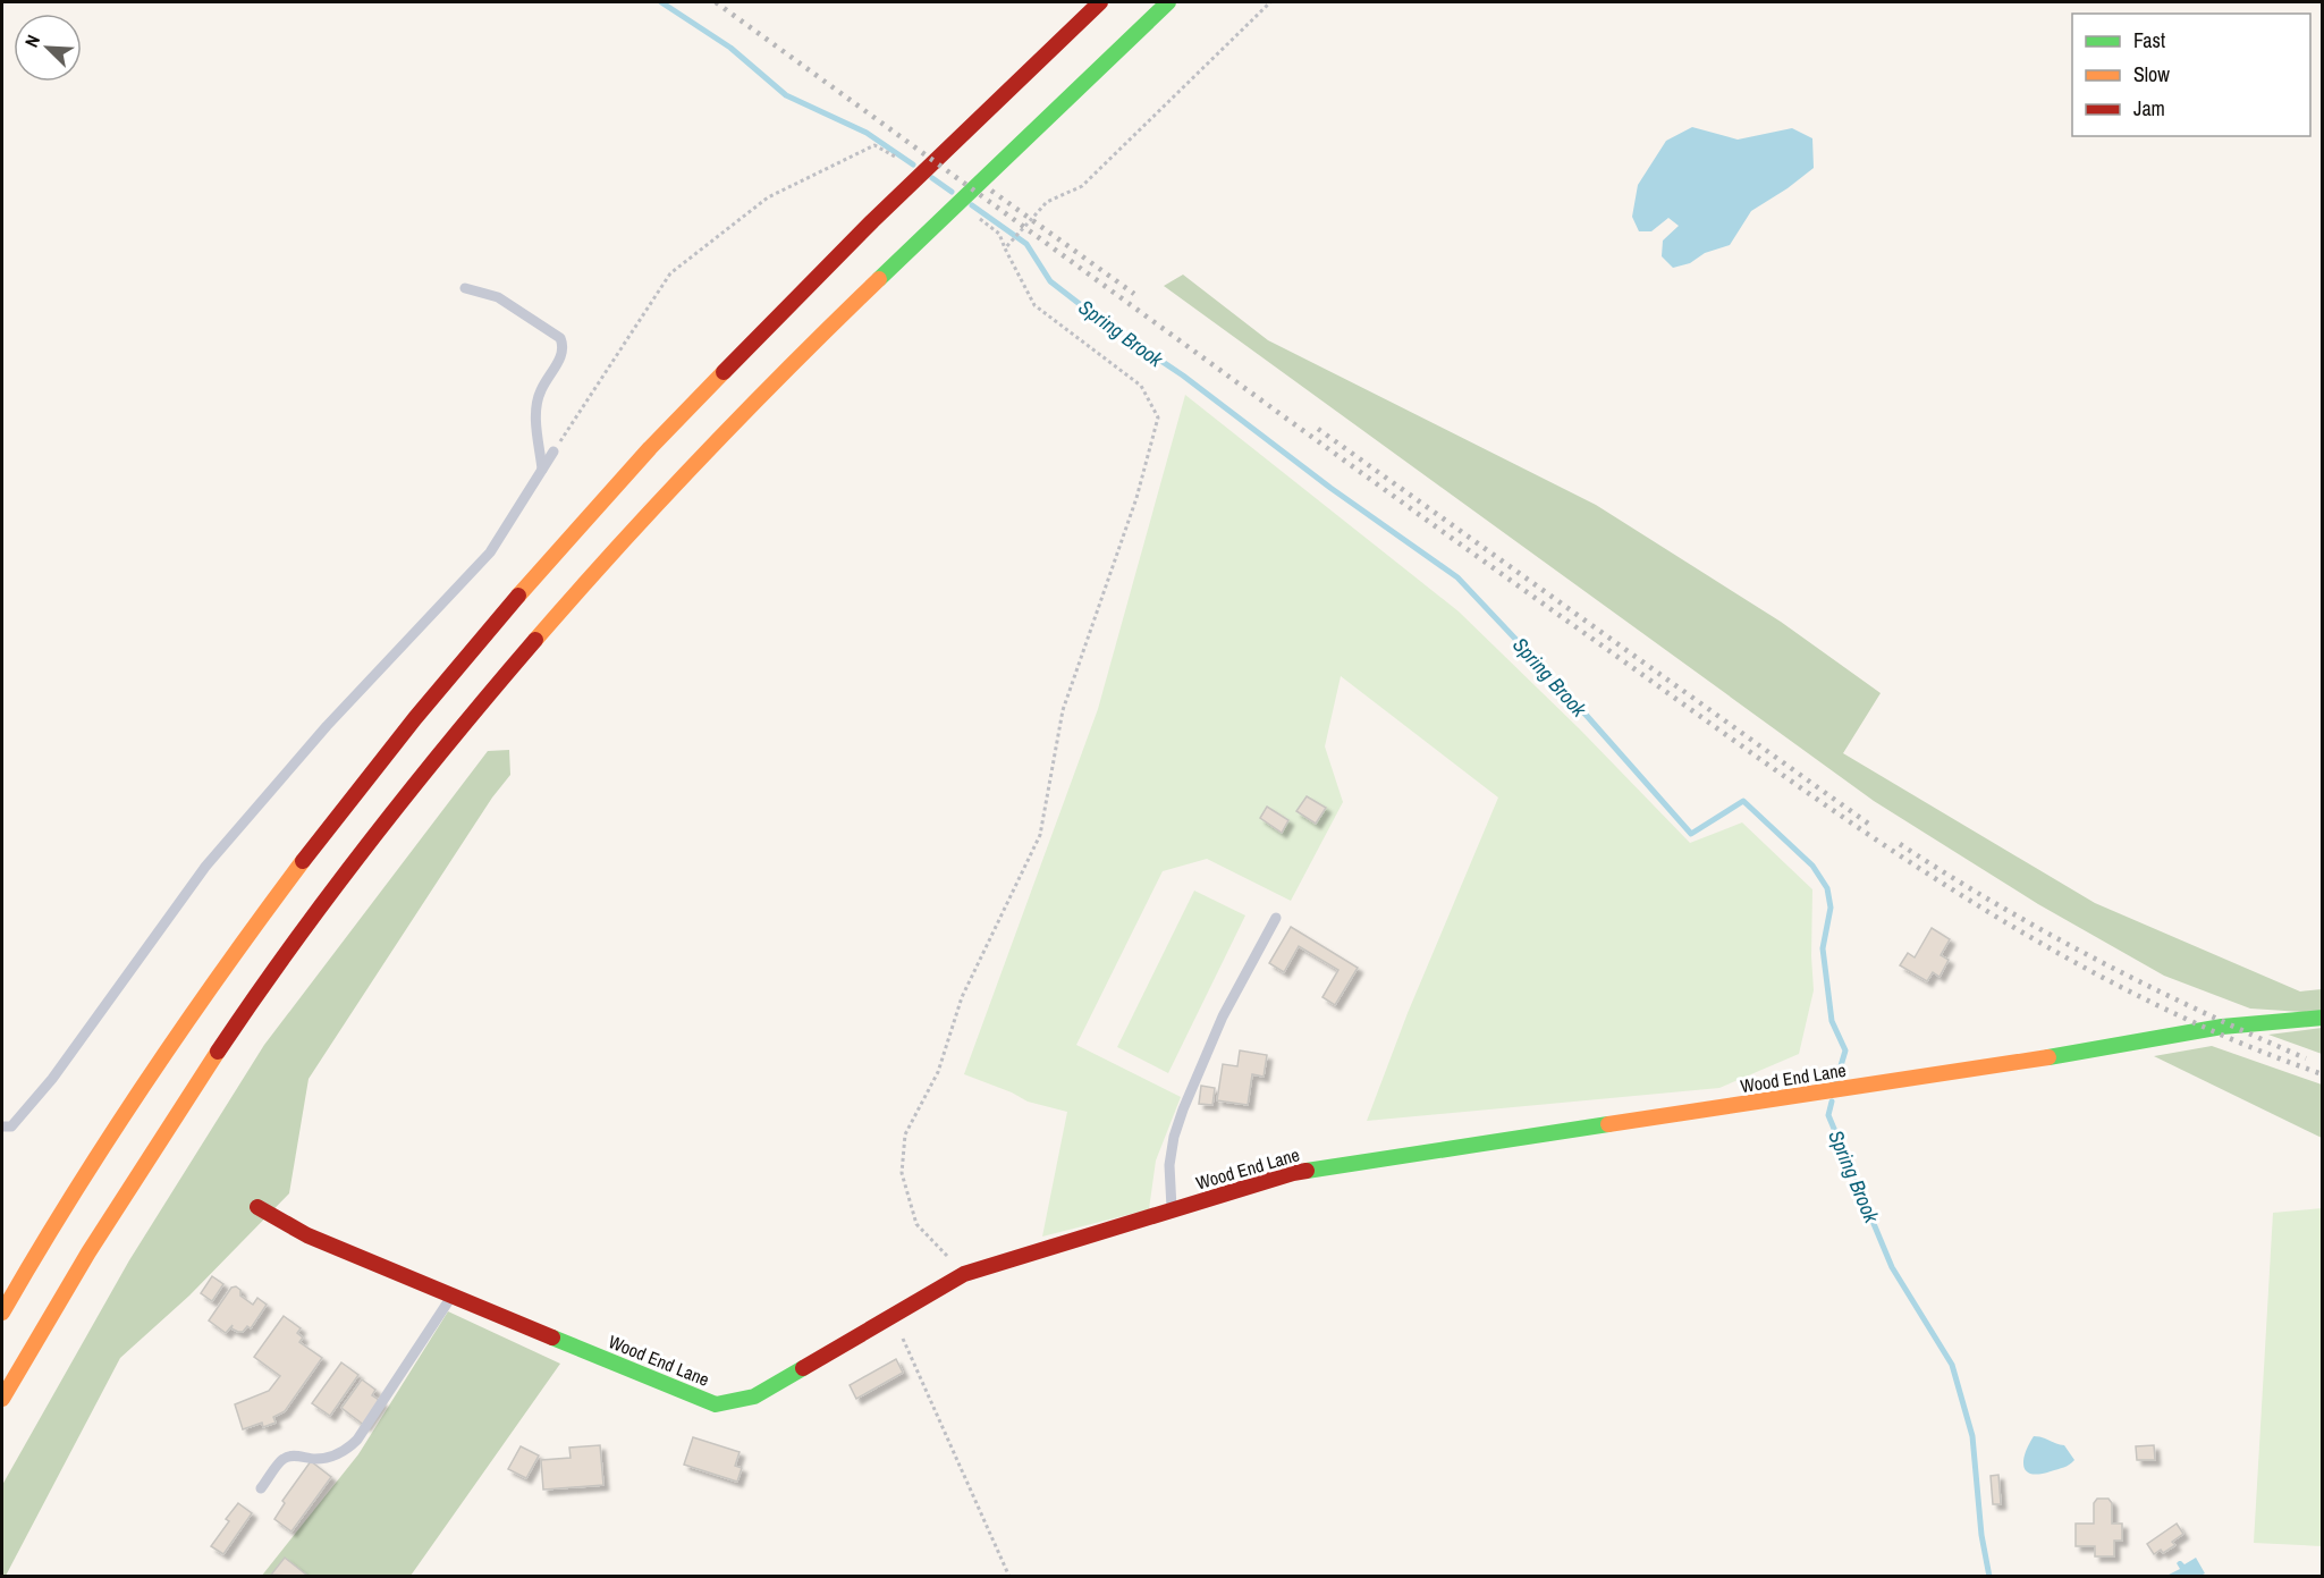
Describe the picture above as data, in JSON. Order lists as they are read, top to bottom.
{
  "streets": {
    "main road": ["Wood End Lane"]
  },
  "water": ["Spring Brook"],
  "legend": ["Fast", "Slow", "Jam"],
  "north": "top left"
}
